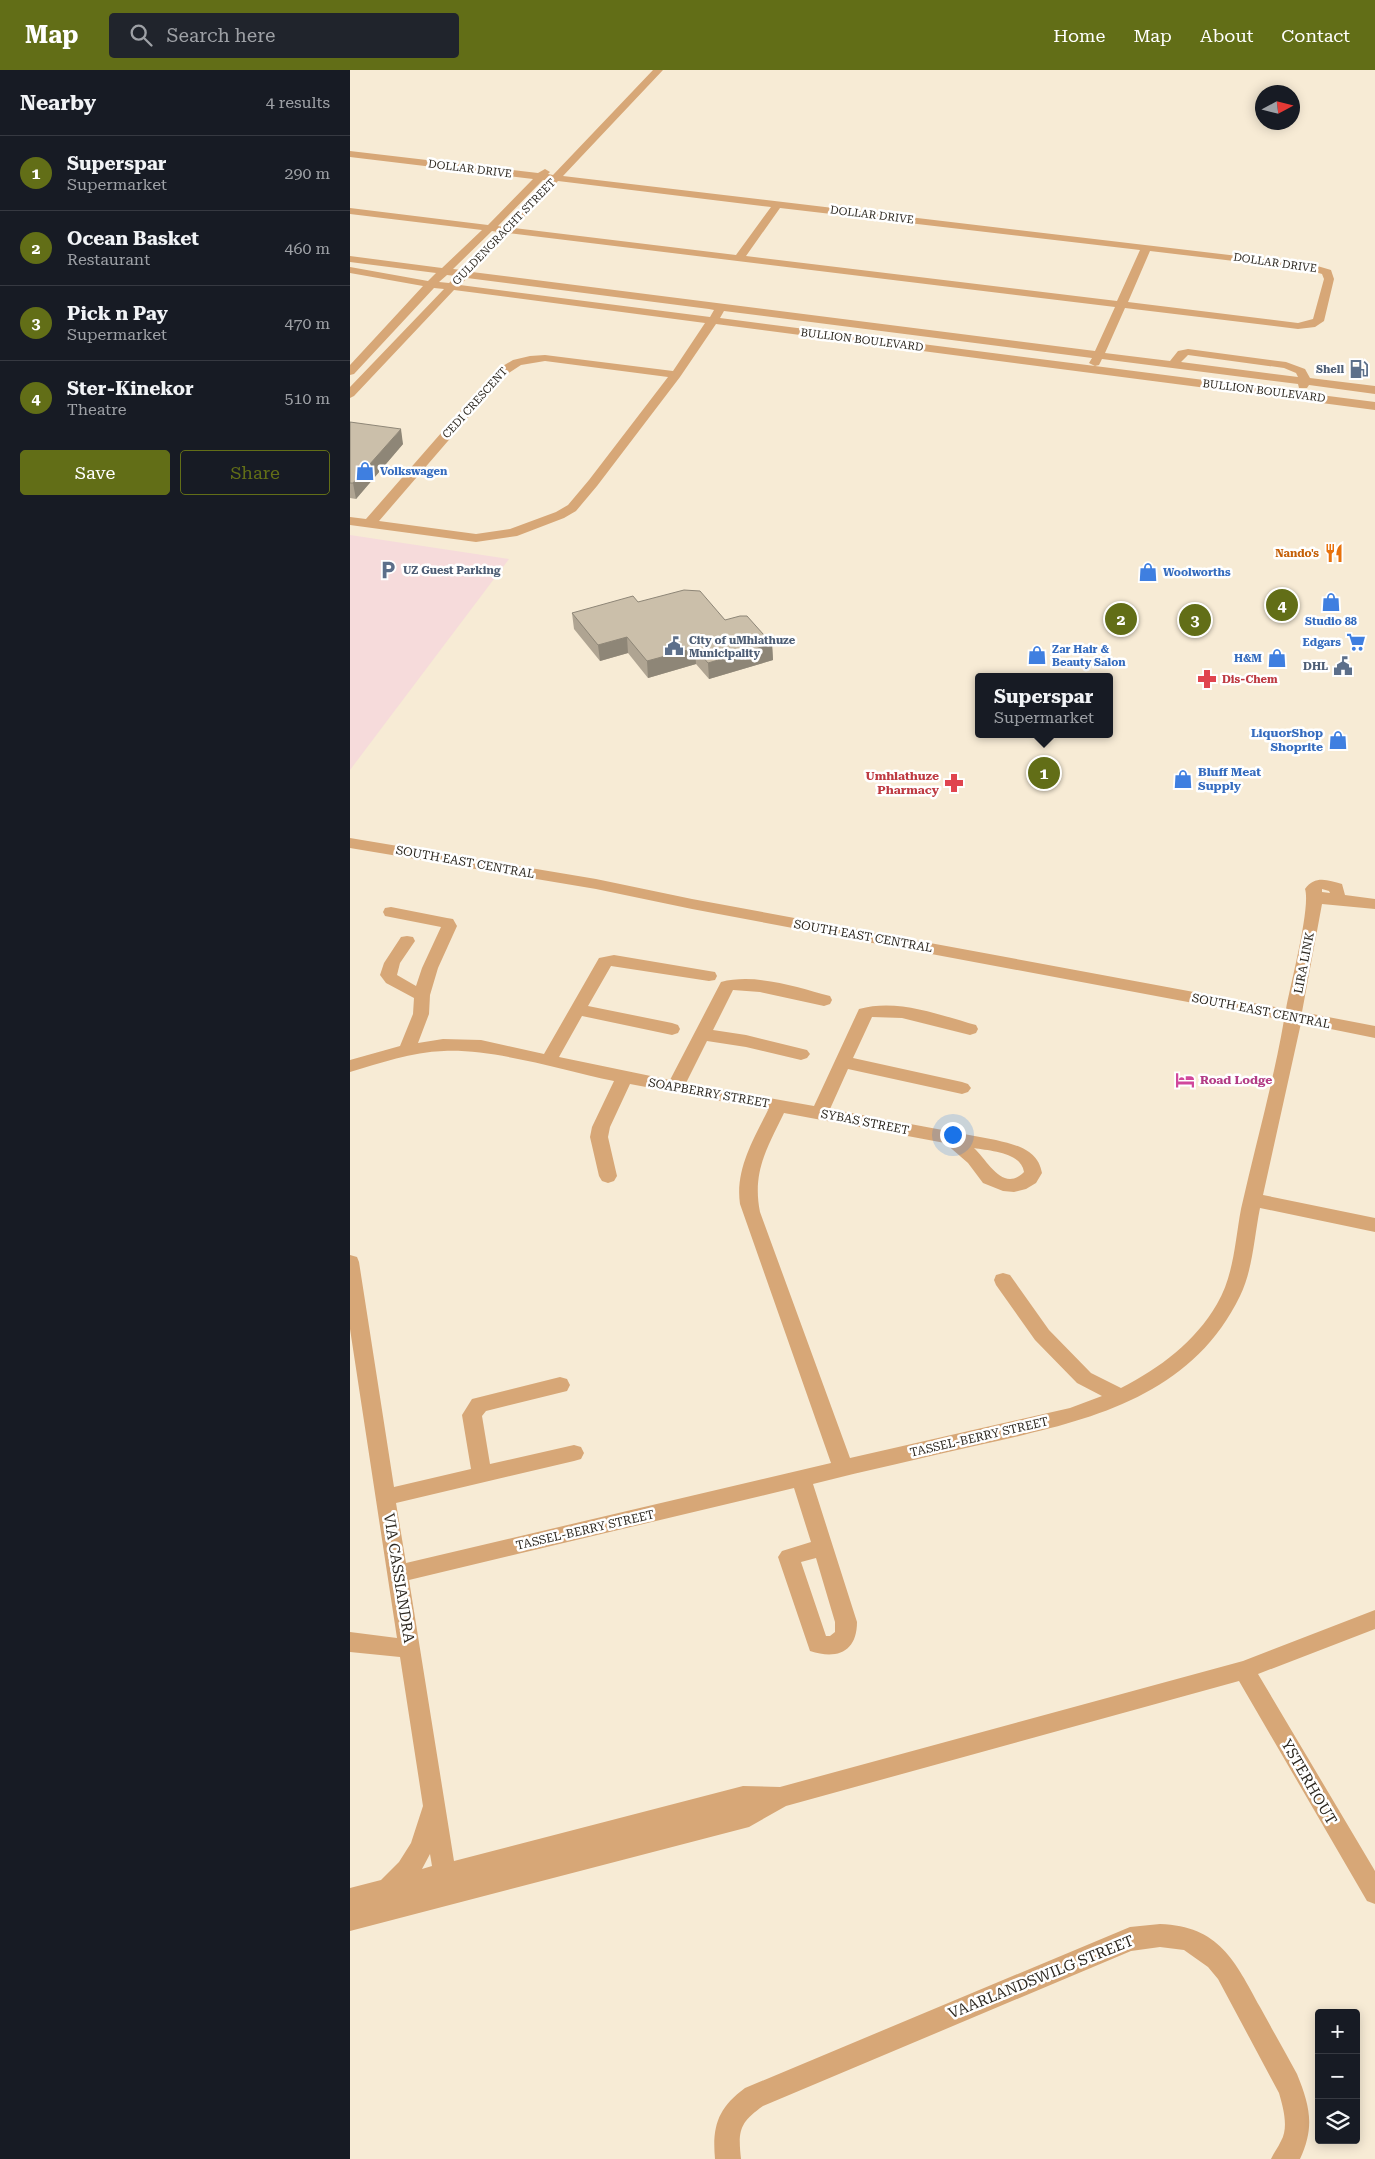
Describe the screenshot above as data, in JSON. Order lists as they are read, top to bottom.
{
  "streets": {
    "street": [
      "DOLLAR DRIVE",
      "GULDENGRACHT STREET",
      "BULLION BOULEVARD",
      "CEDI CRESCENT",
      "SOUTH EAST CENTRAL",
      "LIRA LINK",
      "SOAPBERRY STREET",
      "SYBAS STREET",
      "TASSEL-BERRY STREET",
      "VIA CASSIANDRA",
      "YSTERHOUT",
      "VAARLANDSWILG STREET"
    ]
  },
  "crossings": [
    ["DOLLAR DRIVE", "GULDENGRACHT STREET"],
    ["GULDENGRACHT STREET", "BULLION BOULEVARD"],
    ["SOUTH EAST CENTRAL", "LIRA LINK"],
    ["SOUTH EAST CENTRAL", "TASSEL-BERRY STREET"],
    ["LIRA LINK", "TASSEL-BERRY STREET"],
    ["SOAPBERRY STREET", "SYBAS STREET"],
    ["SOAPBERRY STREET", "TASSEL-BERRY STREET"],
    ["TASSEL-BERRY STREET", "VIA CASSIANDRA"]
  ],
  "places": {
    "fuel station": ["Shell"],
    "shop": [
      "Volkswagen",
      "Woolworths",
      "Studio 88",
      "Zar Hair & Beauty Salon",
      "H&M",
      "LiquorShop Shoprite",
      "Bluff Meat Supply"
    ],
    "restaurant": ["Nando's"],
    "parking": ["UZ Guest Parking"],
    "supermarket": ["Edgars"],
    "public building": ["City of uMhlathuze Municipality", "DHL"],
    "pharmacy": ["Dis-Chem", "Umhlathuze Pharmacy"],
    "hotel": ["Road Lodge"]
  },
  "north": "right",
  "page": {
    "header": "Map",
    "search": "Search here",
    "nav": [
      "Home",
      "Map",
      "About",
      "Contact"
    ],
    "heading": ["Nearby", "4 results"],
    "list": [
      {
        "mark": "1",
        "name": "Superspar",
        "note": "Supermarket",
        "value": "290 m"
      },
      {
        "mark": "2",
        "name": "Ocean Basket",
        "note": "Restaurant",
        "value": "460 m"
      },
      {
        "mark": "3",
        "name": "Pick n Pay",
        "note": "Supermarket",
        "value": "470 m"
      },
      {
        "mark": "4",
        "name": "Ster-Kinekor",
        "note": "Theatre",
        "value": "510 m"
      }
    ],
    "buttons": ["Save", "Share"],
    "pins": [
      "4",
      "2",
      "3",
      "1"
    ],
    "popup": ["Superspar", "Supermarket"],
    "map_buttons": ["+", "−"]
  }
}
